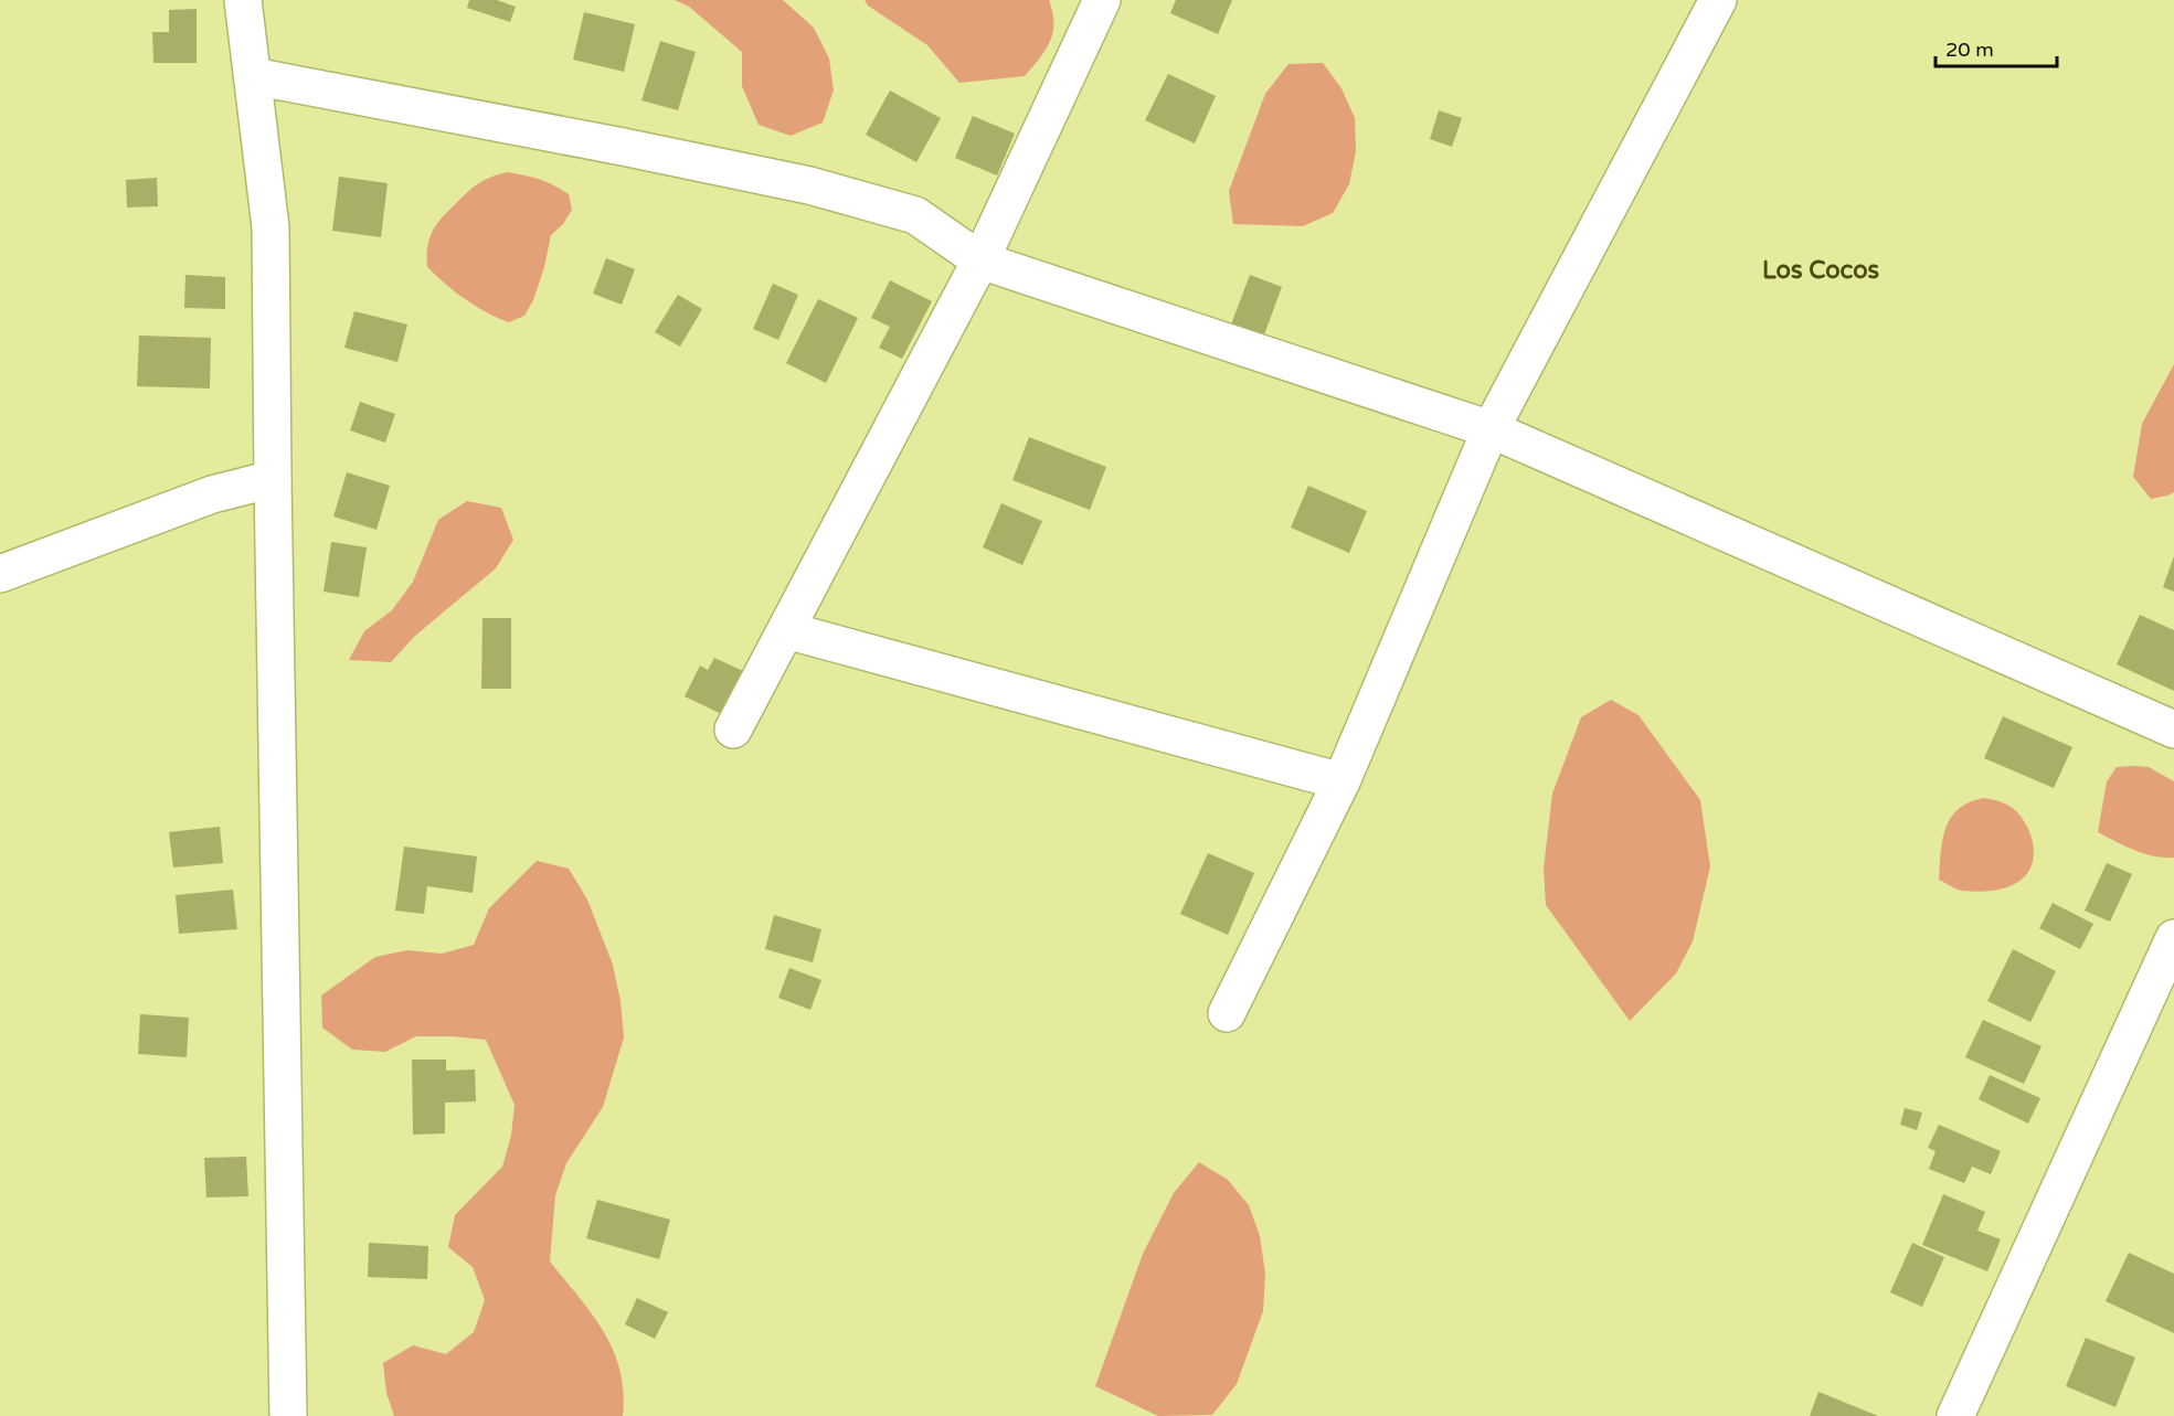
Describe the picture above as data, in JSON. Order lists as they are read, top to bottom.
{
  "districts": ["Los Cocos"],
  "scale_bar": "20 m"
}
